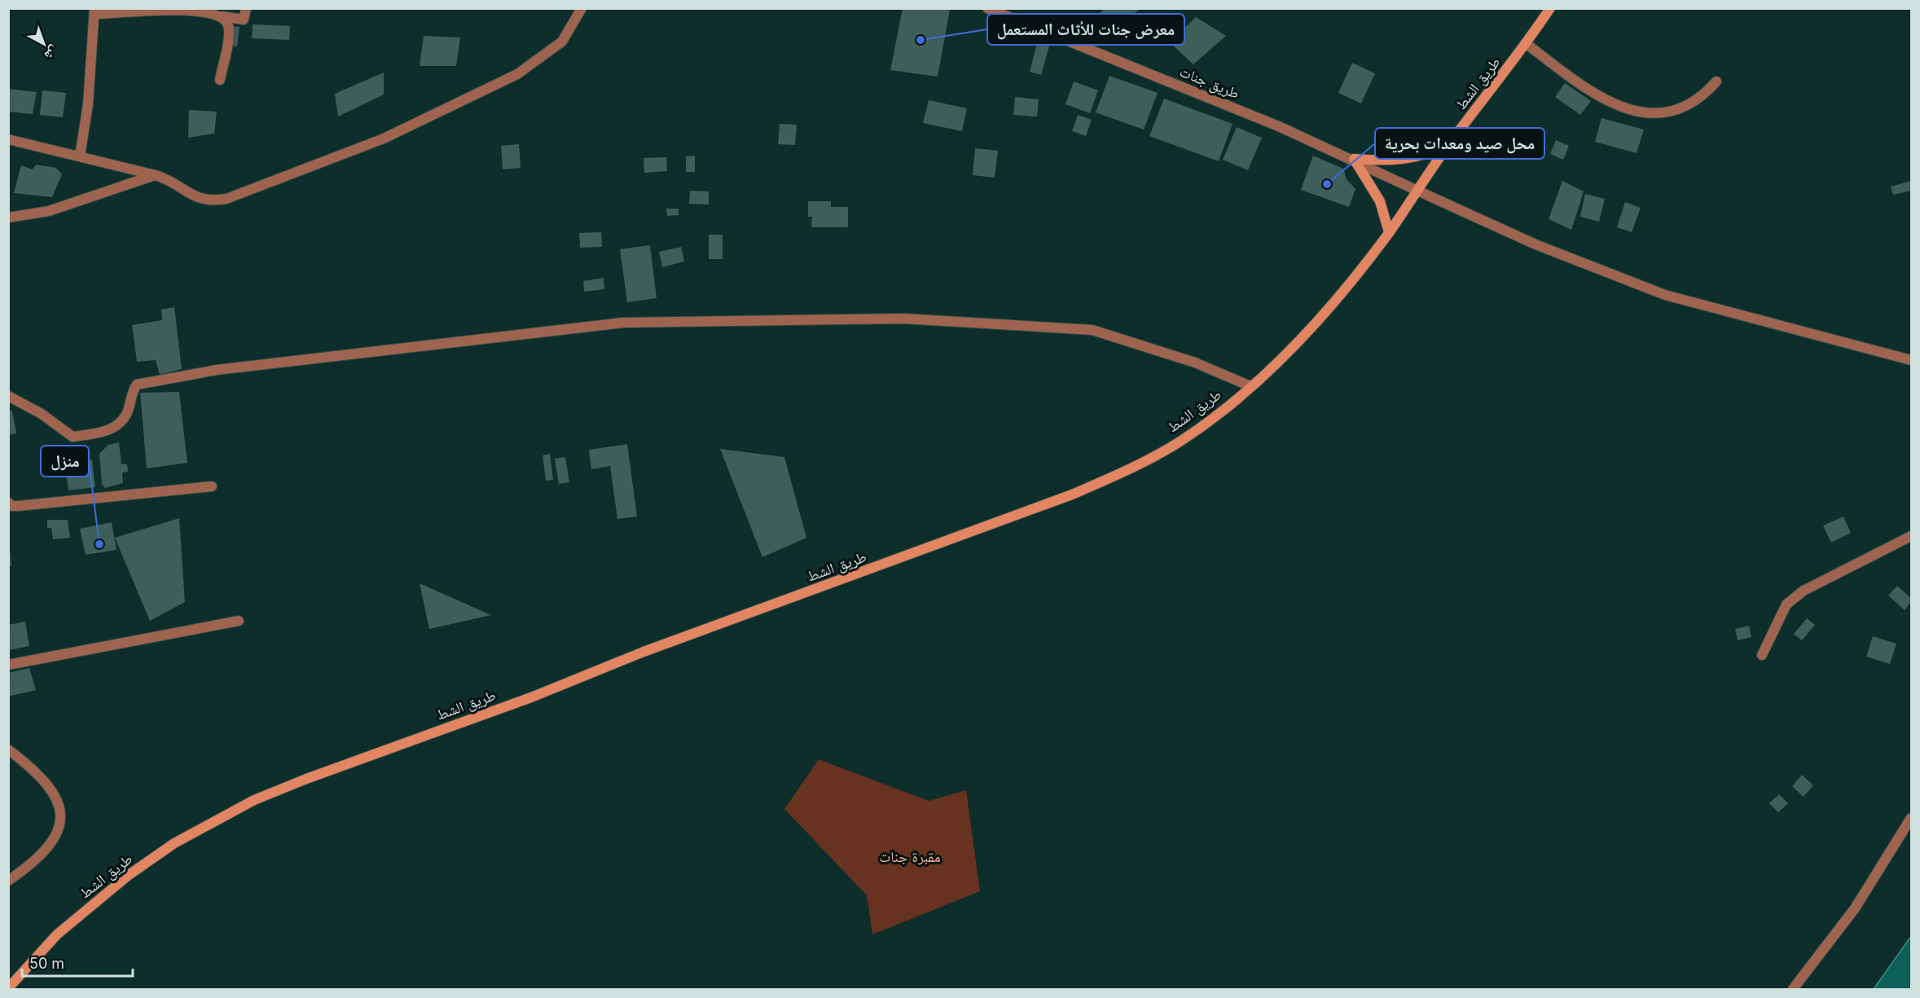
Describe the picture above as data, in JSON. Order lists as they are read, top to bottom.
{
  "streets": {
    "main road": ["طريق الشط"],
    "street": ["طريق جنات"]
  },
  "crossings": [
    ["طريق جنات", "طريق الشط"]
  ],
  "parks": ["مقبرة جنات"],
  "places": ["معرض جنات للأثاث المستعمل", "محل صيد ومعدات بحرية", "منزل"],
  "scale_bar": "50 m",
  "north": "bottom right"
}
